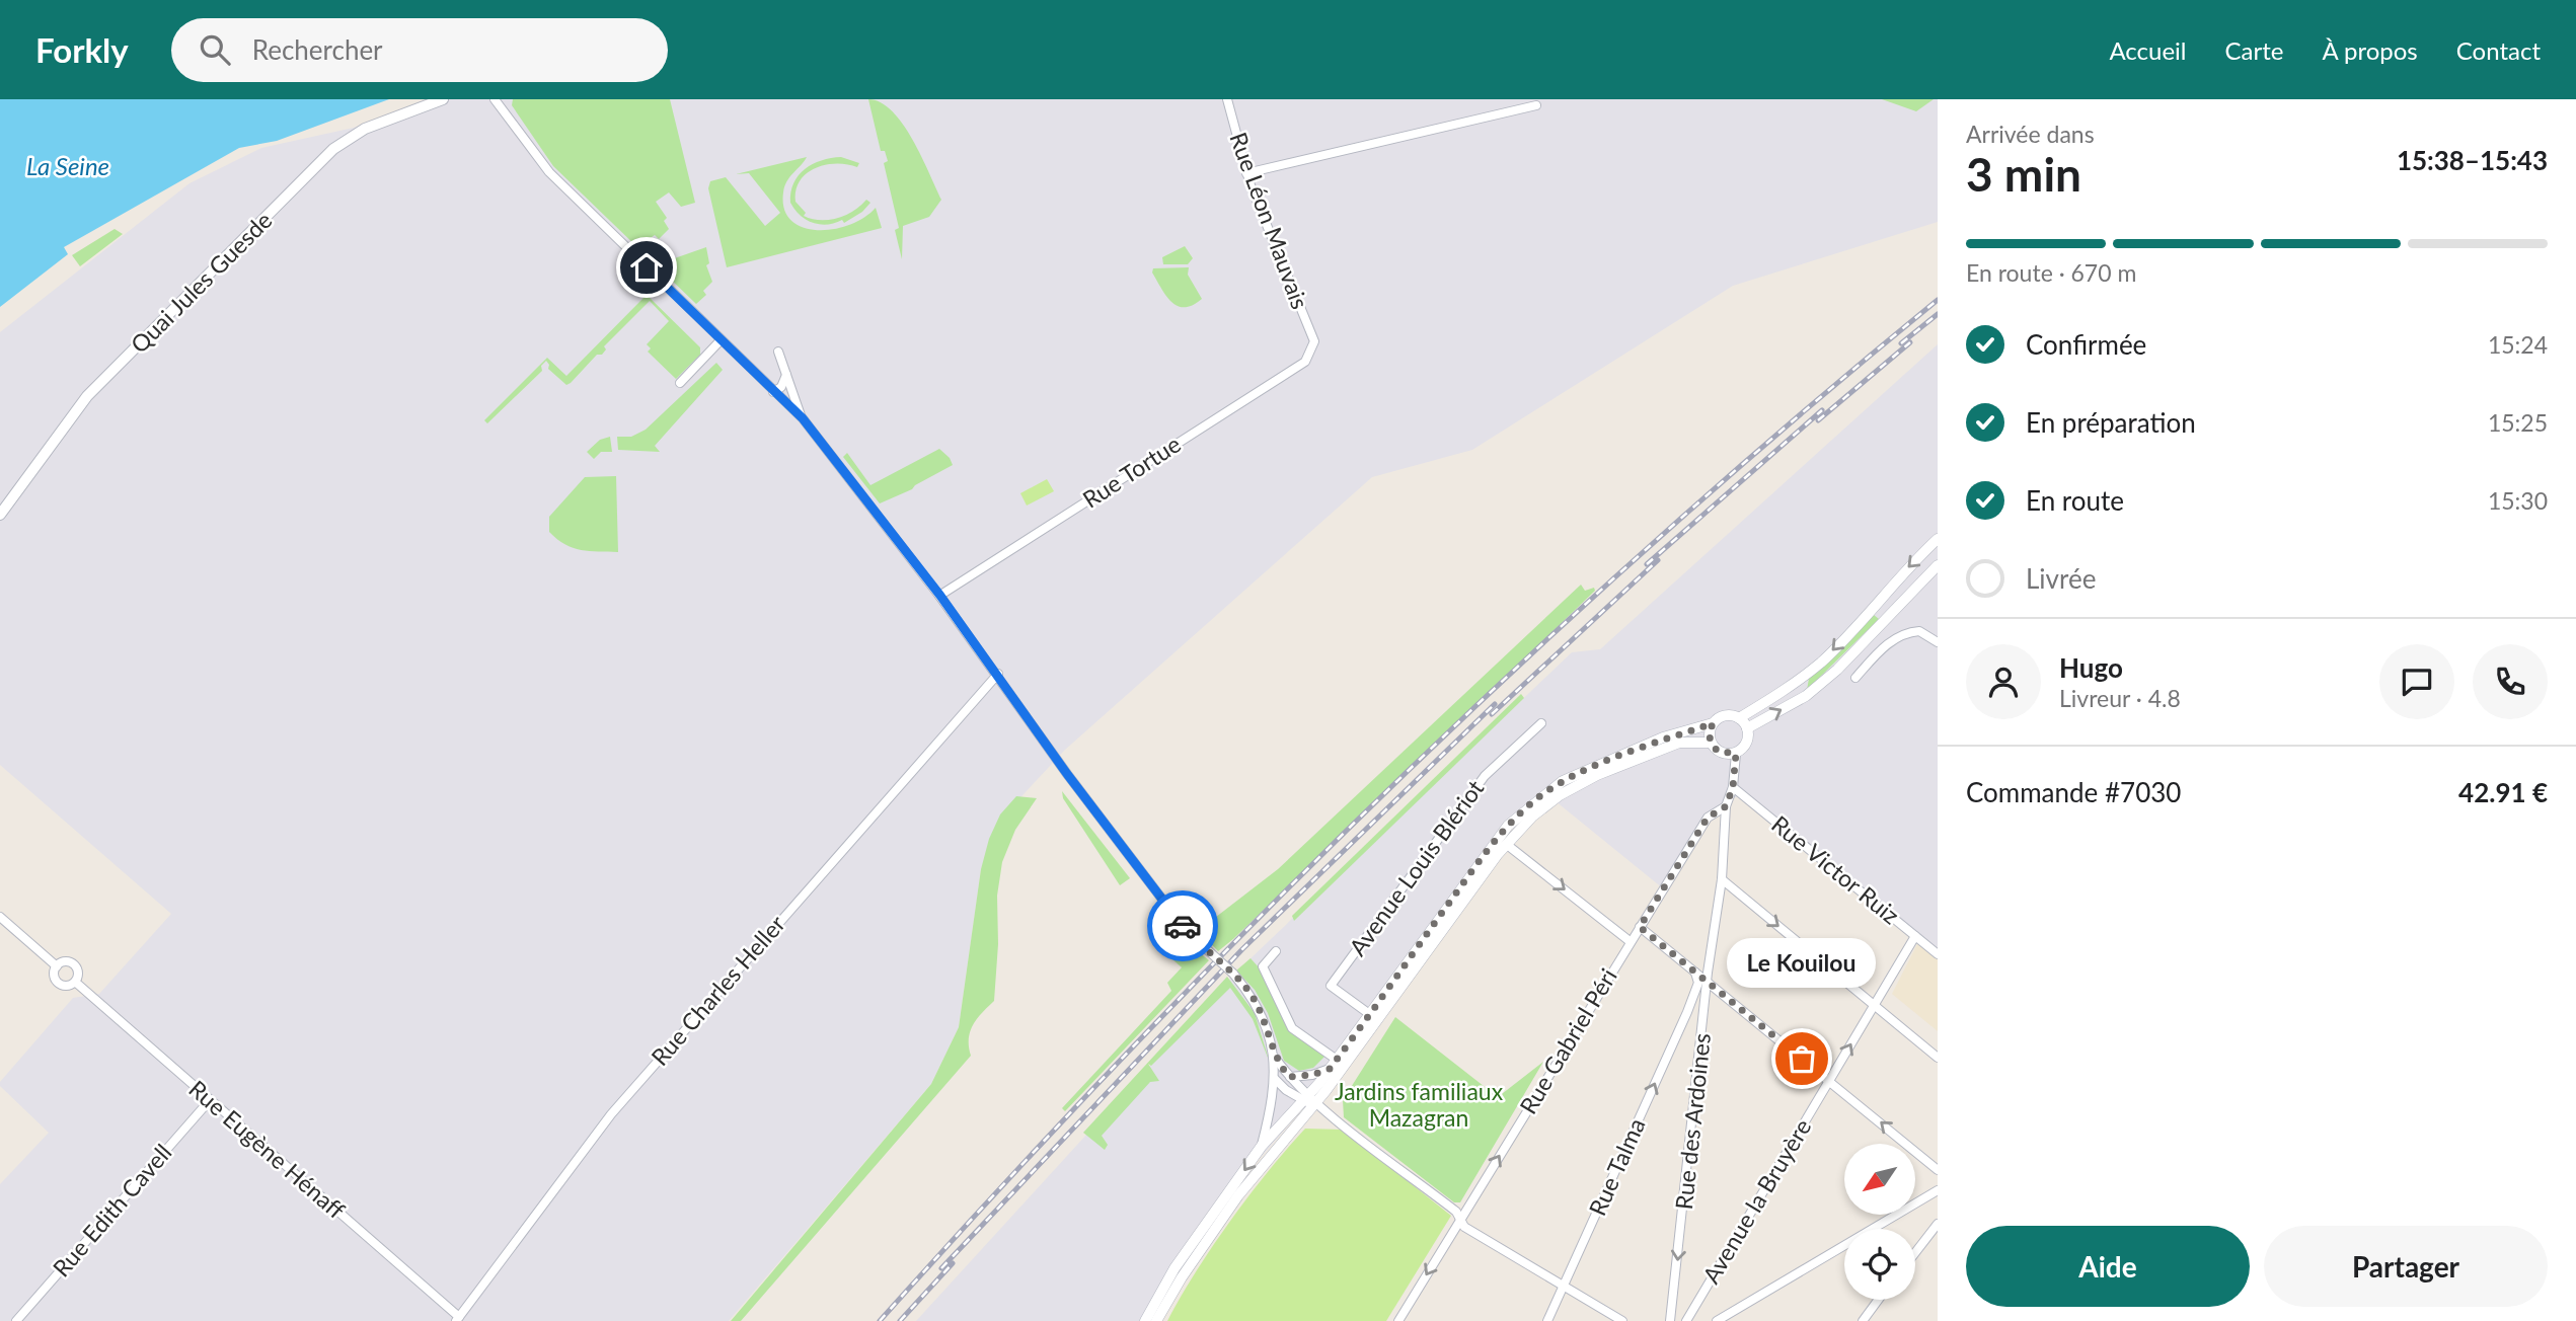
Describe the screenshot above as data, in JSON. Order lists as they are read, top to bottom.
{
  "streets": {
    "main road": ["Quai Jules Guesde"],
    "street": [
      "Rue Léon Mauvais",
      "Rue Tortue",
      "Avenue Louis Blériot",
      "Rue Victor Ruiz",
      "Rue Charles Heller",
      "Rue Gabriel Péri",
      "Rue des Ardoines",
      "Rue Eugène Hénaff",
      "Rue Talma",
      "Avenue la Bruyère",
      "Rue Edith Cavell"
    ]
  },
  "crossings": [
    ["Rue Léon Mauvais", "Rue Tortue"],
    ["Rue Victor Ruiz", "Rue des Ardoines"],
    ["Rue Victor Ruiz", "Avenue la Bruyère"],
    ["Rue Charles Heller", "Rue Eugène Hénaff"],
    ["Rue Gabriel Péri", "Rue des Ardoines"],
    ["Rue Eugène Hénaff", "Rue Edith Cavell"]
  ],
  "one_way": ["Rue des Ardoines", "Rue Talma"],
  "water": ["La Seine"],
  "parks": ["Jardins familiaux Mazagran"],
  "places": ["Le Kouilou"],
  "north": "bottom left",
  "page": {
    "header": "Forkly",
    "search": "Rechercher",
    "nav": [
      "Accueil",
      "Carte",
      "À propos",
      "Contact"
    ],
    "heading": ["3 min", "Arrivée dans", "15:38–15:43"],
    "panel": [
      "Hugo",
      "Livreur · 4.8",
      "Commande #7030",
      "42.91 €"
    ],
    "bar": "En route · 670 m",
    "list": [
      ["Confirmée", "15:24"],
      ["En préparation", "15:25"],
      ["En route", "15:30"],
      "Livrée"
    ],
    "bubble": "Le Kouilou",
    "buttons": ["Aide", "Partager"]
  }
}
